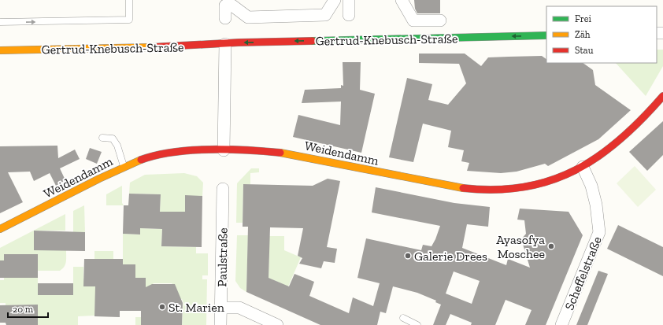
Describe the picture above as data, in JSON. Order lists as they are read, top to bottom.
{
  "streets": {
    "main road": ["Gertrud-Knebusch-Straße", "Weidendamm"],
    "street": ["Paulstraße", "Scheffelstraße"]
  },
  "crossings": [
    ["Weidendamm", "Scheffelstraße"]
  ],
  "one_way": ["Gertrud-Knebusch-Straße"],
  "places": ["Ayasofya Moschee", "Galerie Drees", "St. Marien"],
  "legend": ["Frei", "Zäh", "Stau"],
  "scale_bar": "20 m"
}
